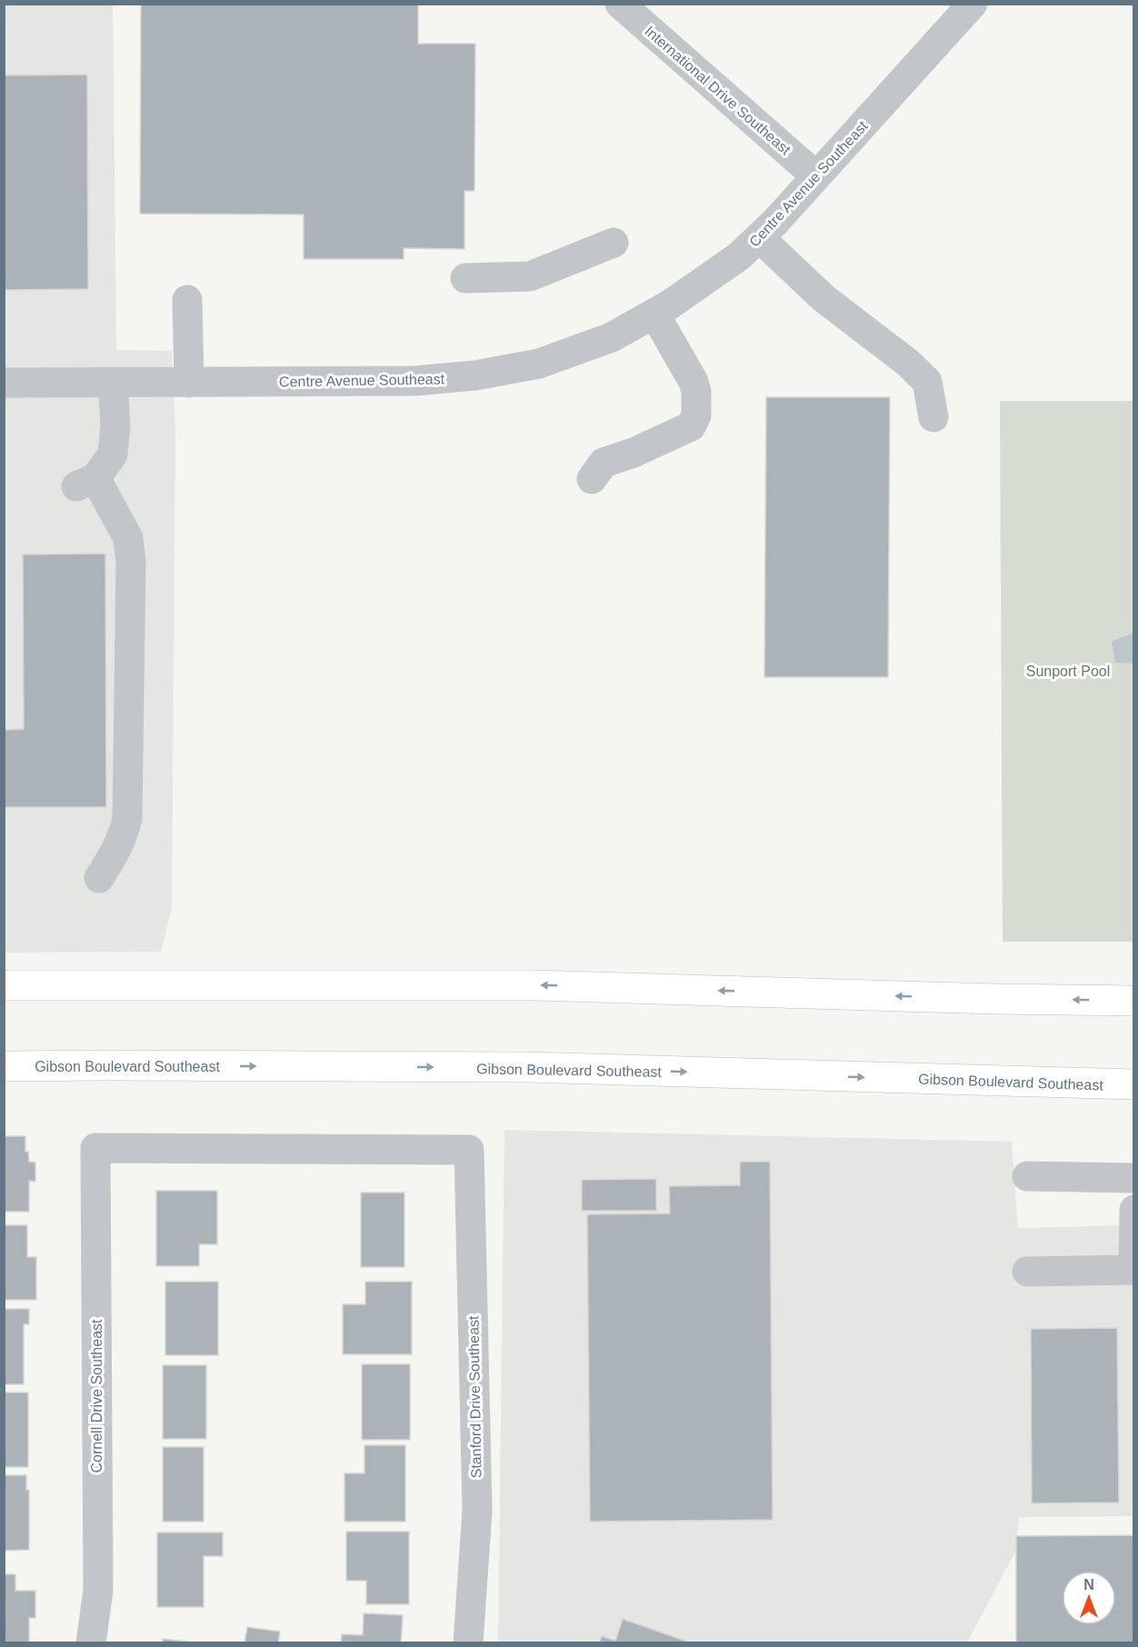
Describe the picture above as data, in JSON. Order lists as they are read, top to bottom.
{
  "streets": {
    "main road": ["Gibson Boulevard Southeast"],
    "street": [
      "International Drive Southeast",
      "Centre Avenue Southeast",
      "Cornell Drive Southeast",
      "Stanford Drive Southeast"
    ]
  },
  "crossings": [
    ["International Drive Southeast", "Centre Avenue Southeast"],
    ["Cornell Drive Southeast", "Stanford Drive Southeast"]
  ],
  "parks": ["Sunport Pool"],
  "north": "top"
}
